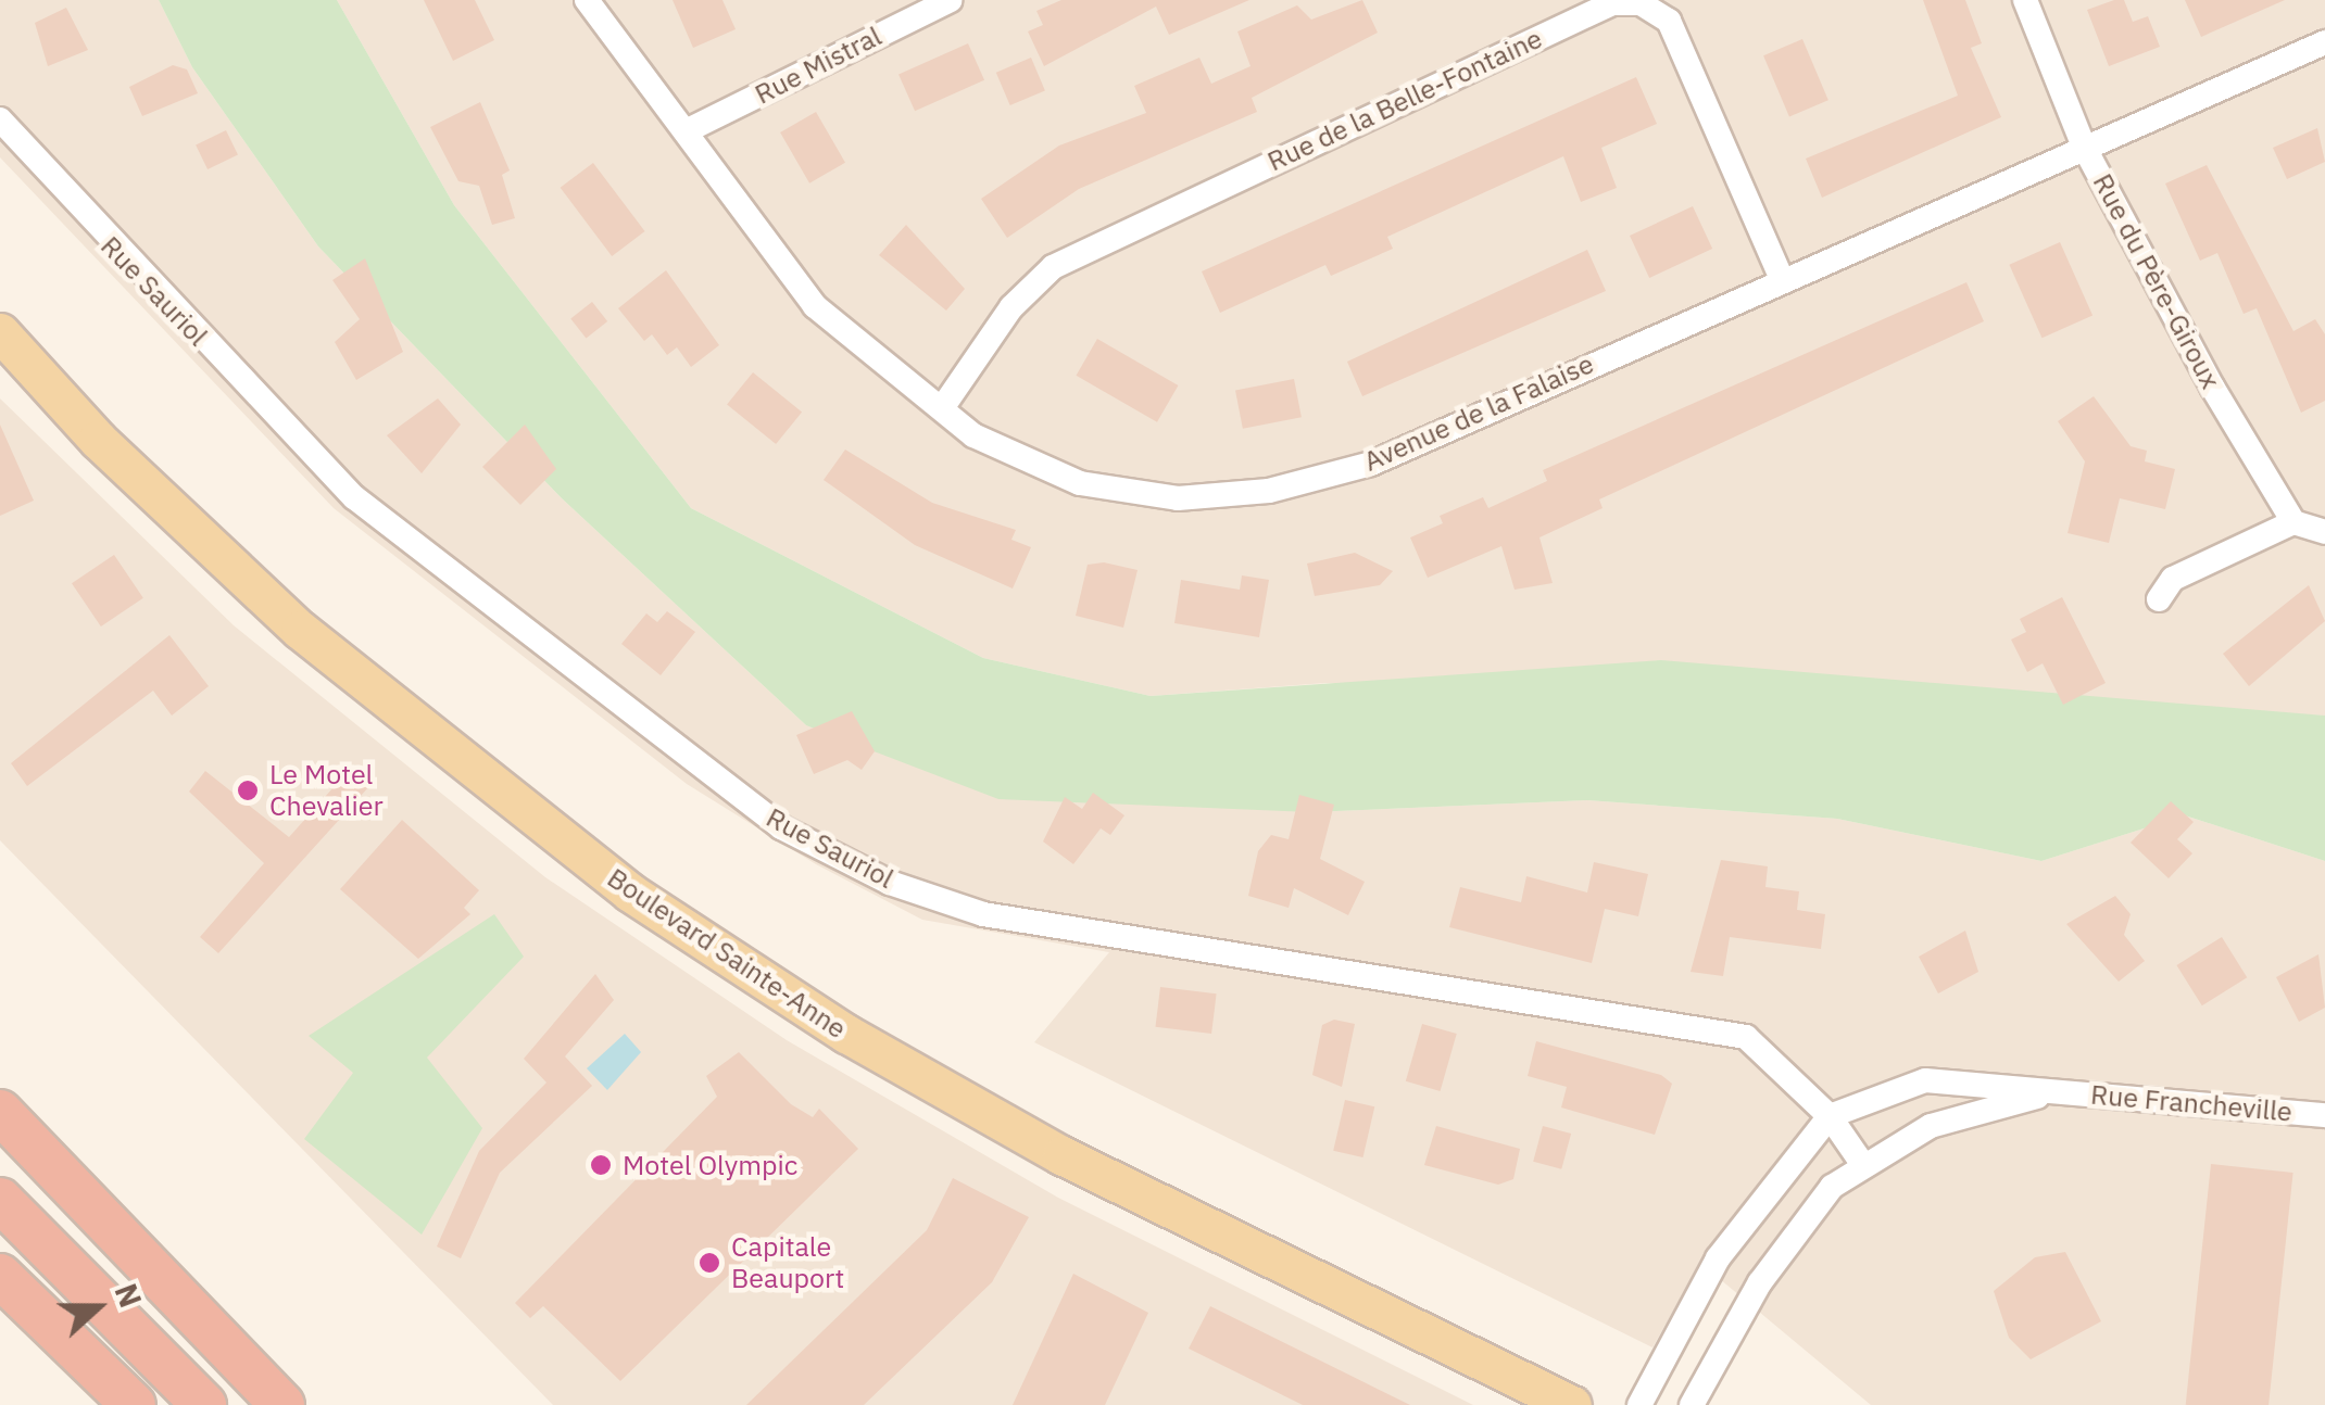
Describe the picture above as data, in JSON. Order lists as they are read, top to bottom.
{
  "streets": {
    "main road": ["Boulevard Sainte-Anne"],
    "street": [
      "Rue Mistral",
      "Rue de la Belle-Fontaine",
      "Rue du Père-Giroux",
      "Rue Sauriol",
      "Avenue de la Falaise",
      "Rue Francheville"
    ]
  },
  "crossings": [
    ["Rue Mistral", "Avenue de la Falaise"],
    ["Rue de la Belle-Fontaine", "Avenue de la Falaise"],
    ["Rue du Père-Giroux", "Avenue de la Falaise"],
    ["Rue Sauriol", "Rue Francheville"]
  ],
  "places": ["Le Motel Chevalier", "Motel Olympic", "Capitale Beauport"],
  "north": "right"
}
